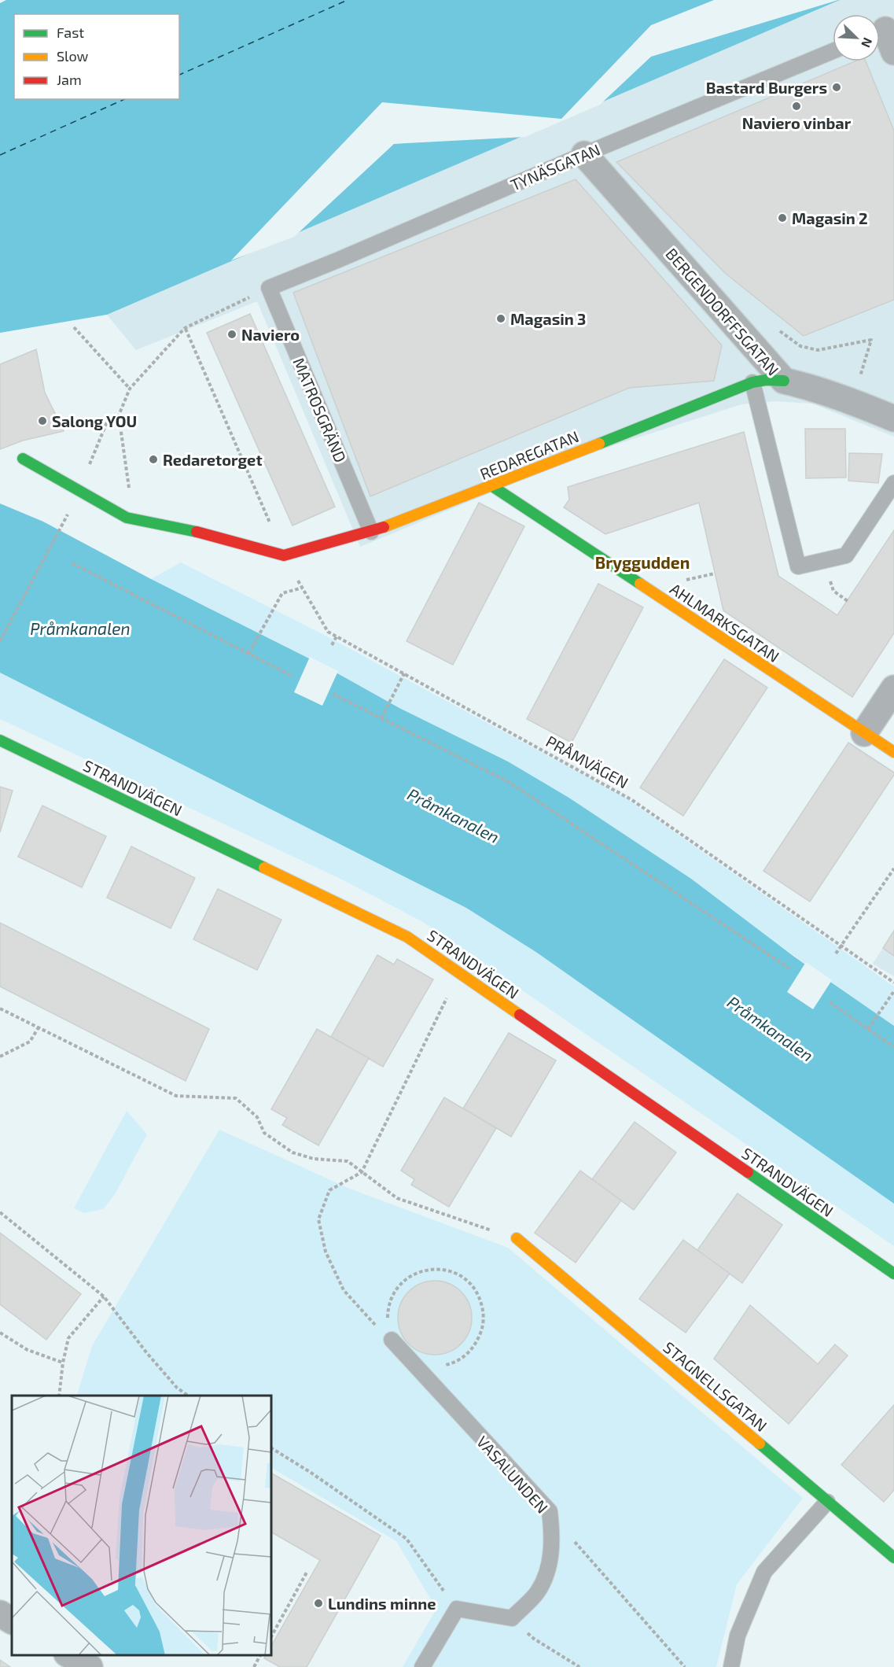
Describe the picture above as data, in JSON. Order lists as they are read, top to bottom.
{
  "streets": {
    "street": [
      "BERGENDORFFSGATAN",
      "REDAREGATAN",
      "AHLMARKSGATAN",
      "STRANDVÄGEN",
      "STAGNELLSGATAN"
    ],
    "lane": ["TYNÄSGATAN", "MATROSGRÄND", "VASALUNDEN"],
    "path": ["PRÅMVÄGEN"]
  },
  "crossings": [
    ["TYNÄSGATAN", "BERGENDORFFSGATAN"],
    ["TYNÄSGATAN", "MATROSGRÄND"],
    ["BERGENDORFFSGATAN", "REDAREGATAN"],
    ["MATROSGRÄND", "REDAREGATAN"],
    ["REDAREGATAN", "AHLMARKSGATAN"],
    ["REDAREGATAN", "PRÅMVÄGEN"]
  ],
  "districts": ["Bryggudden"],
  "water": ["Pråmkanalen"],
  "places": [
    "Bastard Burgers",
    "Naviero vinbar",
    "Magasin 2",
    "Magasin 3",
    "Naviero",
    "Salong YOU",
    "Redaretorget",
    "Lundins minne"
  ],
  "legend": ["Fast", "Slow", "Jam"],
  "north": "bottom right"
}
